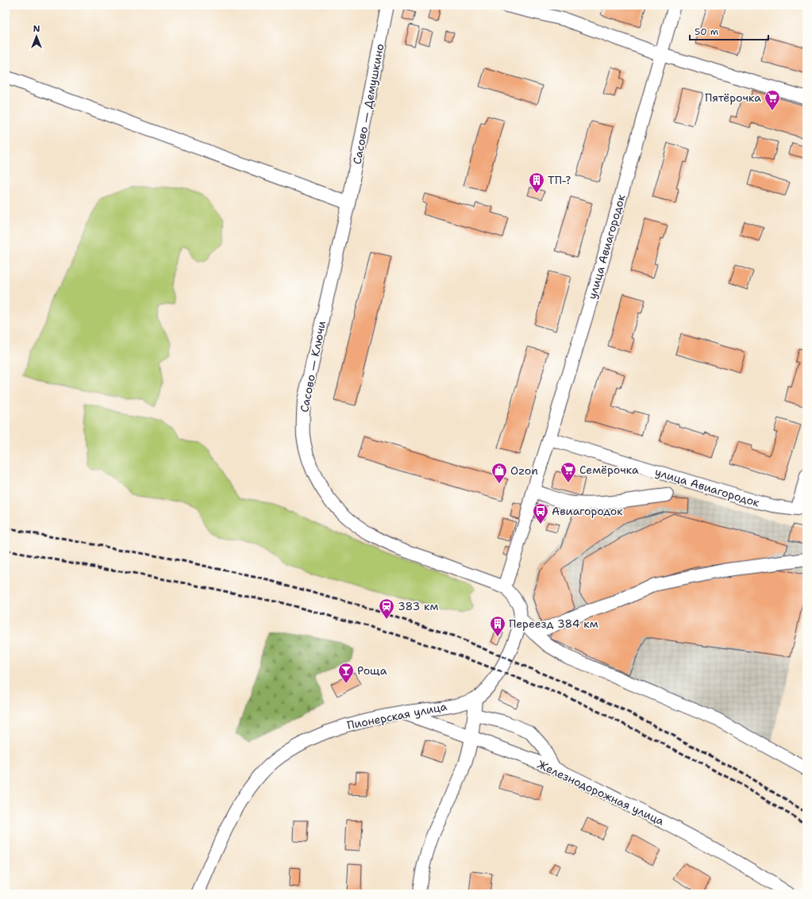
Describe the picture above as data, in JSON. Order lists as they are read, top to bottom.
{
  "streets": {
    "street": [
      "Сасово — Демушкино",
      "улица Авиагородок",
      "Сасово — Ключи",
      "Пионерская улица",
      "Железнодорожная улица"
    ]
  },
  "crossings": [
    ["Сасово — Демушкино", "Сасово — Ключи"],
    ["улица Авиагородок", "Сасово — Ключи"],
    ["Пионерская улица", "Железнодорожная улица"]
  ],
  "places": {
    "supermarket": ["Пятёрочка", "Семёрочка"],
    "building": ["ТП-?", "Переезд 384 км"],
    "shop": ["Ozon"],
    "bus stop": ["Авиагородок"],
    "station": ["383 км"],
    "bar": ["Роща"]
  },
  "scale_bar": "50 m",
  "north": "top"
}
